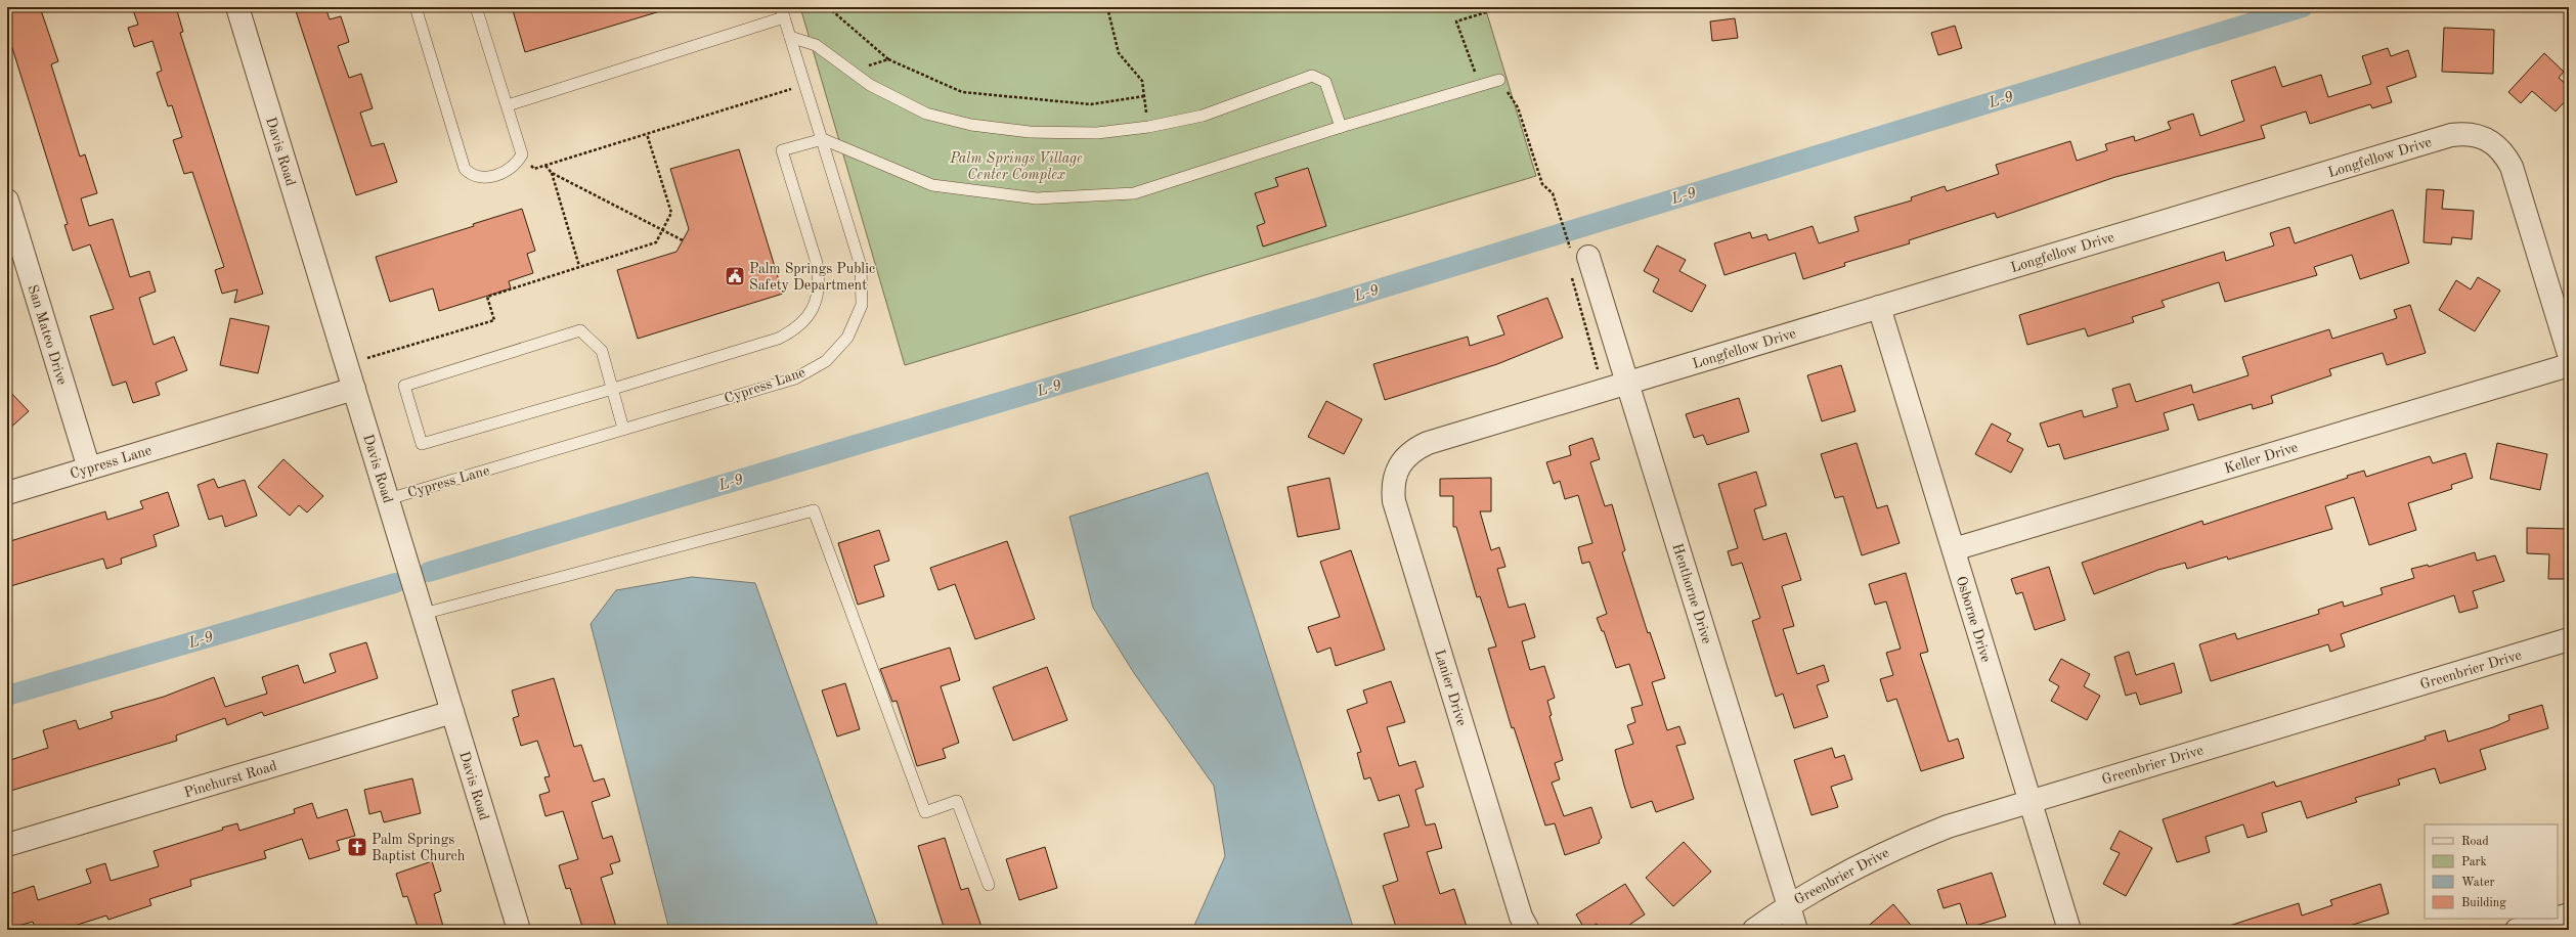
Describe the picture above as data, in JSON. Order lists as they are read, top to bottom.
{
  "streets": {
    "street": [
      "Davis Road",
      "Longfellow Drive",
      "San Mateo Drive",
      "Cypress Lane",
      "Keller Drive",
      "Henthorne Drive",
      "Osborne Drive",
      "Greenbrier Drive",
      "Lanier Drive",
      "Pinehurst Road"
    ]
  },
  "crossings": [
    ["Davis Road", "Cypress Lane"],
    ["Davis Road", "Pinehurst Road"],
    ["Longfellow Drive", "Henthorne Drive"],
    ["Longfellow Drive", "Osborne Drive"],
    ["Longfellow Drive", "Lanier Drive"],
    ["San Mateo Drive", "Cypress Lane"],
    ["Keller Drive", "Osborne Drive"],
    ["Henthorne Drive", "Greenbrier Drive"],
    ["Osborne Drive", "Greenbrier Drive"]
  ],
  "water": ["L-9"],
  "parks": ["Palm Springs Village Center Complex"],
  "places": {
    "public building": ["Palm Springs Public Safety Department"],
    "church": ["Palm Springs Baptist Church"]
  },
  "legend": [
    "Road",
    "Park",
    "Water",
    "Building"
  ]
}
